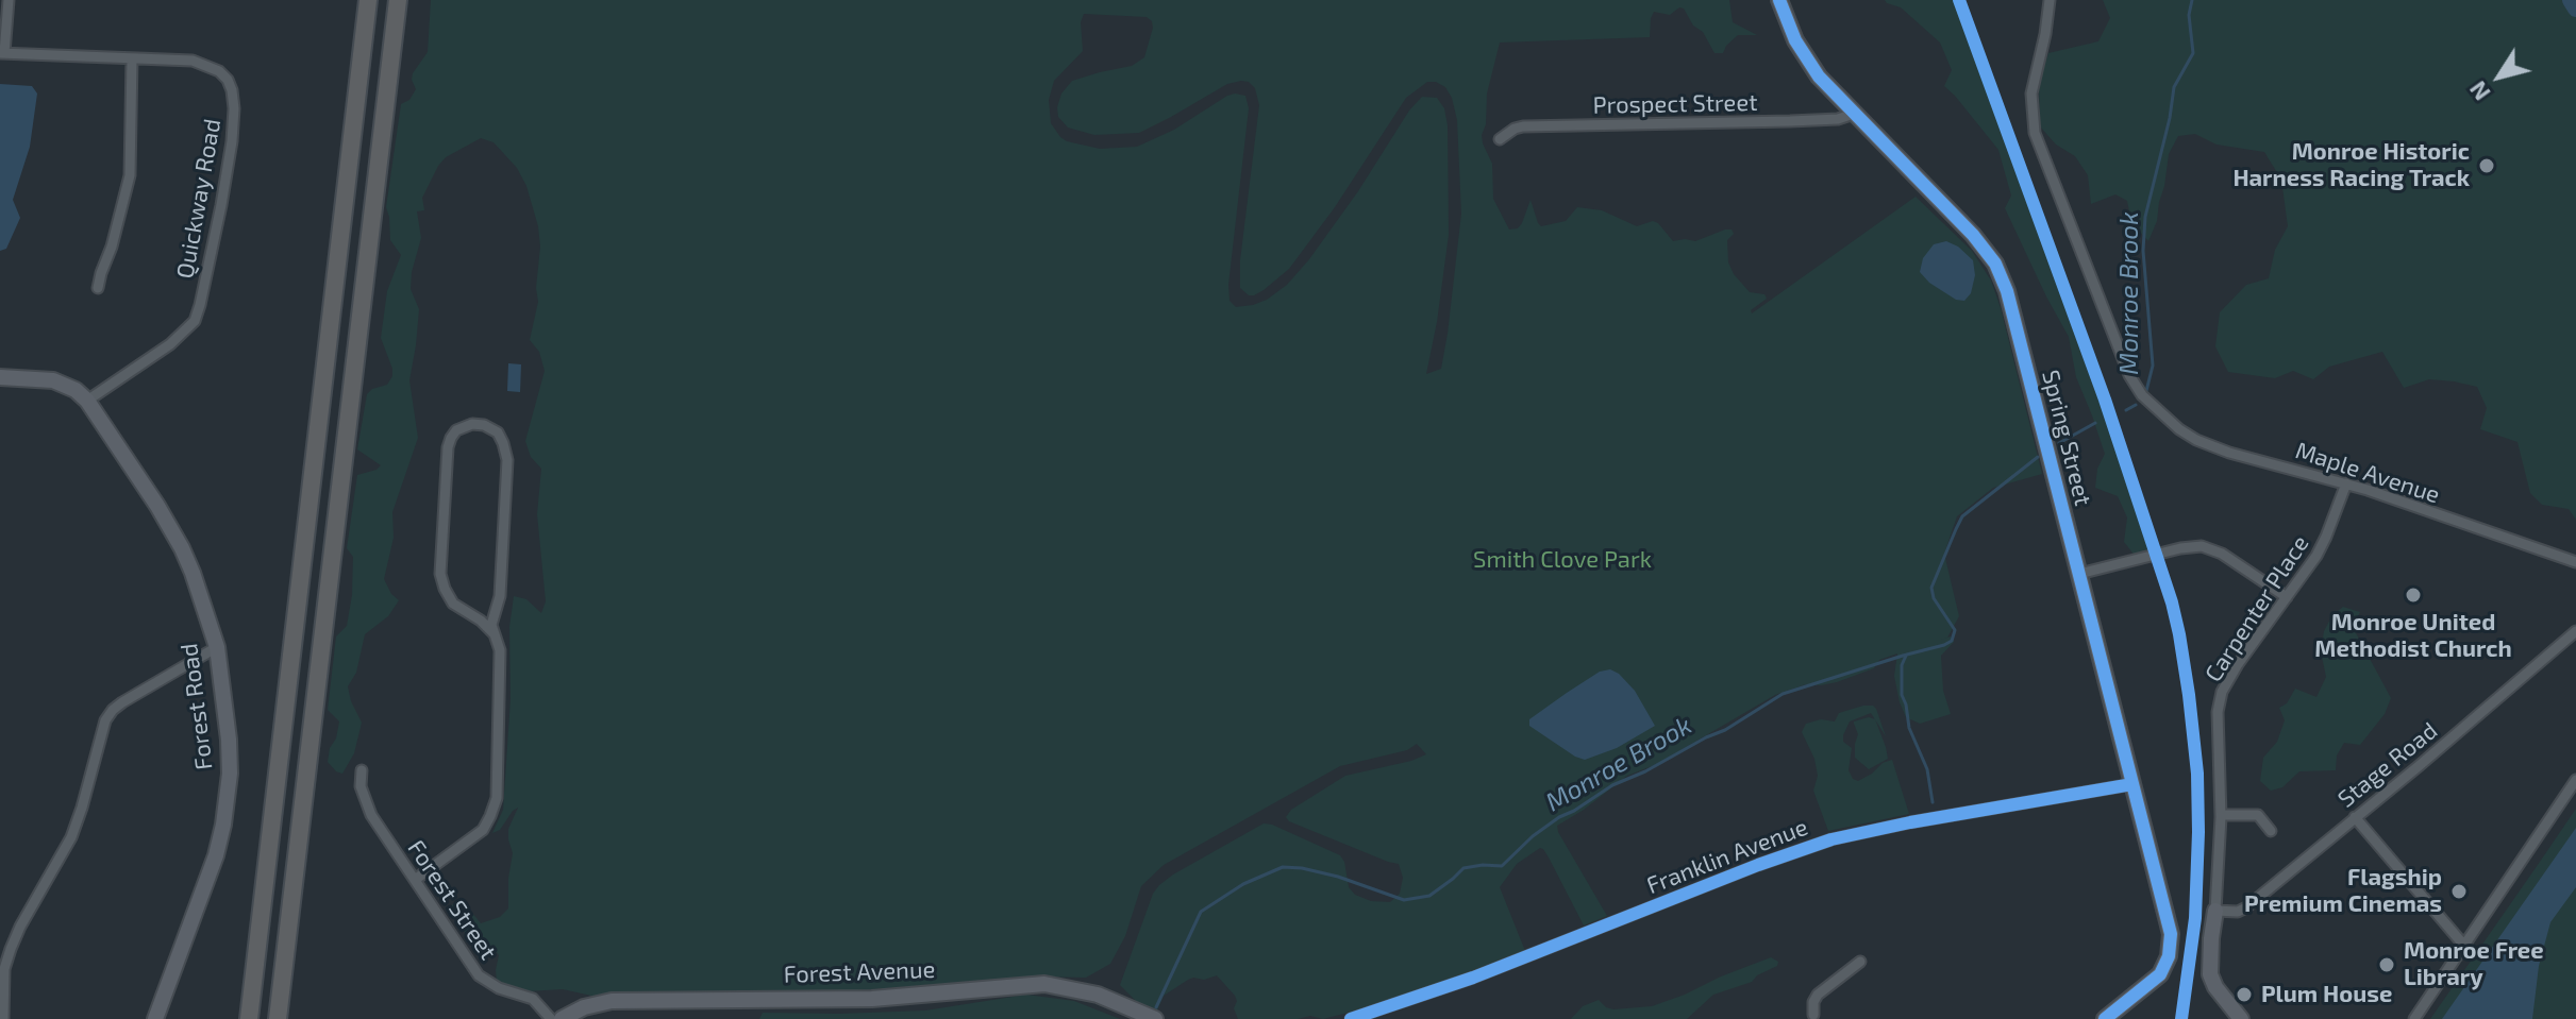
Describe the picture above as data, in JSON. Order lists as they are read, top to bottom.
{
  "streets": {
    "street": [
      "Prospect Street",
      "Quickway Road",
      "Spring Street",
      "Maple Avenue",
      "Carpenter Place",
      "Forest Road",
      "Stage Road",
      "Franklin Avenue",
      "Forest Street",
      "Forest Avenue"
    ]
  },
  "crossings": [
    ["Prospect Street", "Spring Street"],
    ["Quickway Road", "Forest Road"],
    ["Spring Street", "Franklin Avenue"],
    ["Maple Avenue", "Carpenter Place"],
    ["Carpenter Place", "Stage Road"]
  ],
  "water": ["Monroe Brook"],
  "parks": ["Smith Clove Park"],
  "places": [
    "Monroe Historic Harness Racing Track",
    "Monroe United Methodist Church",
    "Flagship Premium Cinemas",
    "Monroe Free Library",
    "Plum House"
  ],
  "north": "bottom left"
}
